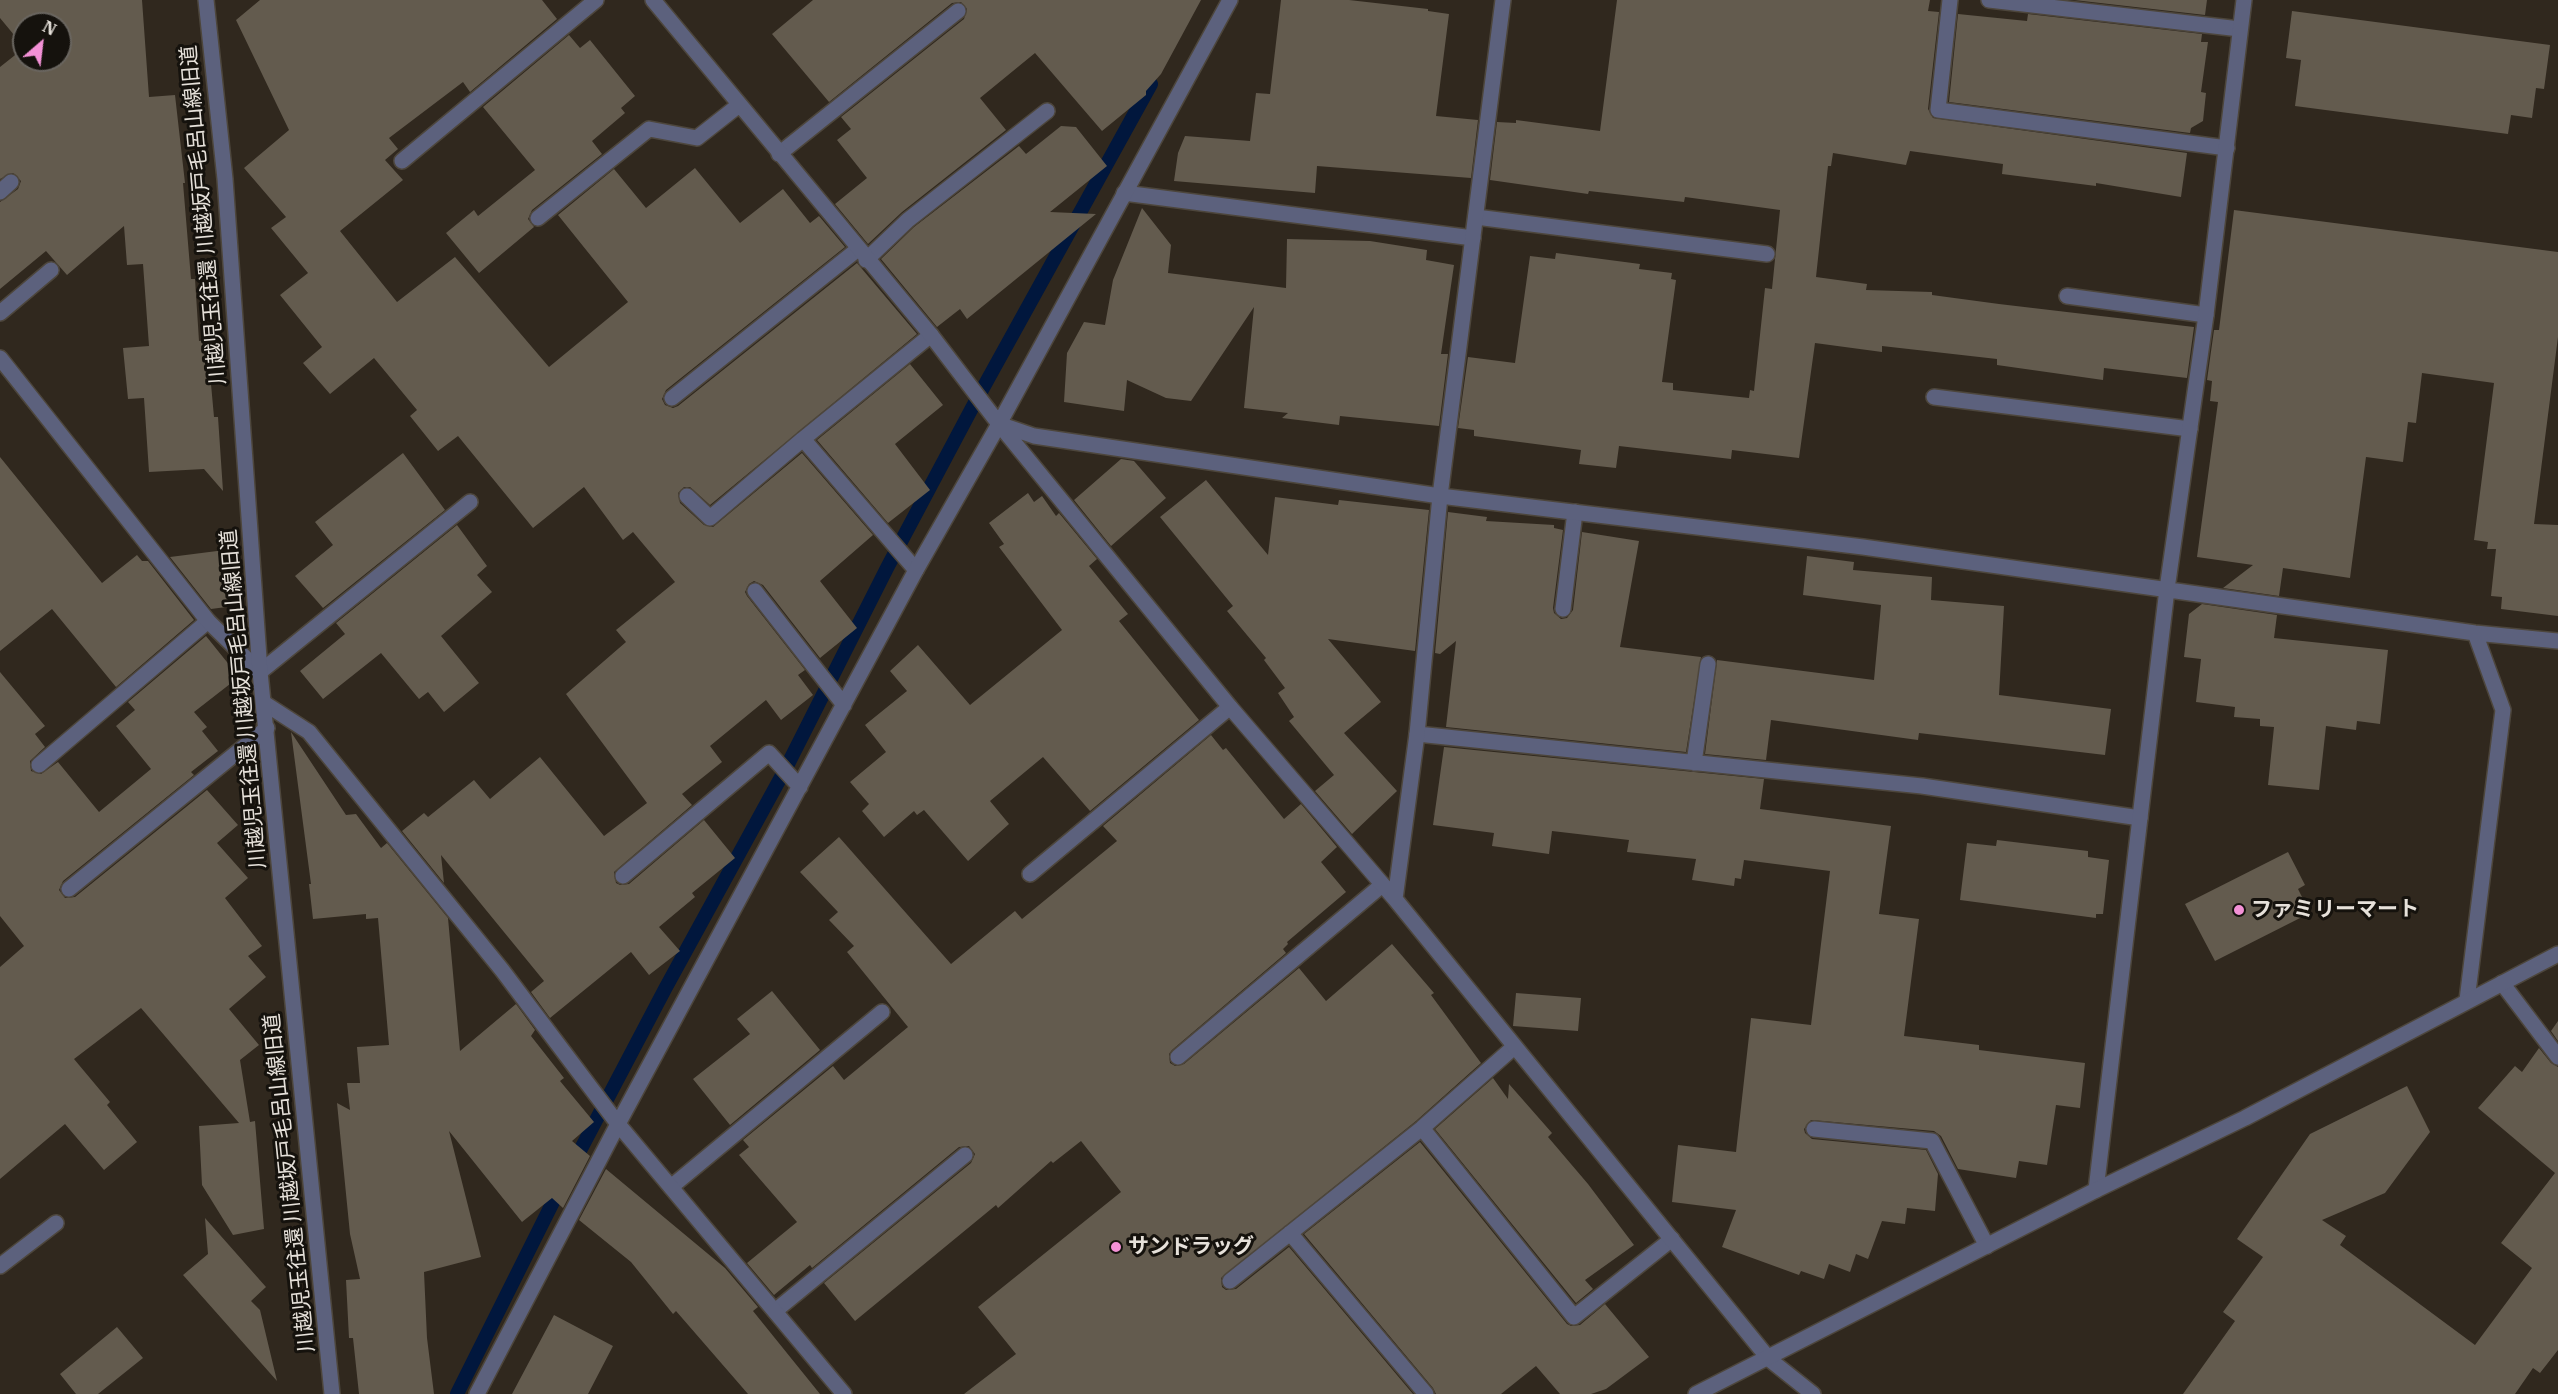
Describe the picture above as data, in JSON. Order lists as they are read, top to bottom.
{
  "streets": {
    "street": ["川越児玉往還 川越坂戸毛呂山線旧道"]
  },
  "places": ["ファミリーマート", "サンドラッグ"],
  "north": "top right"
}
